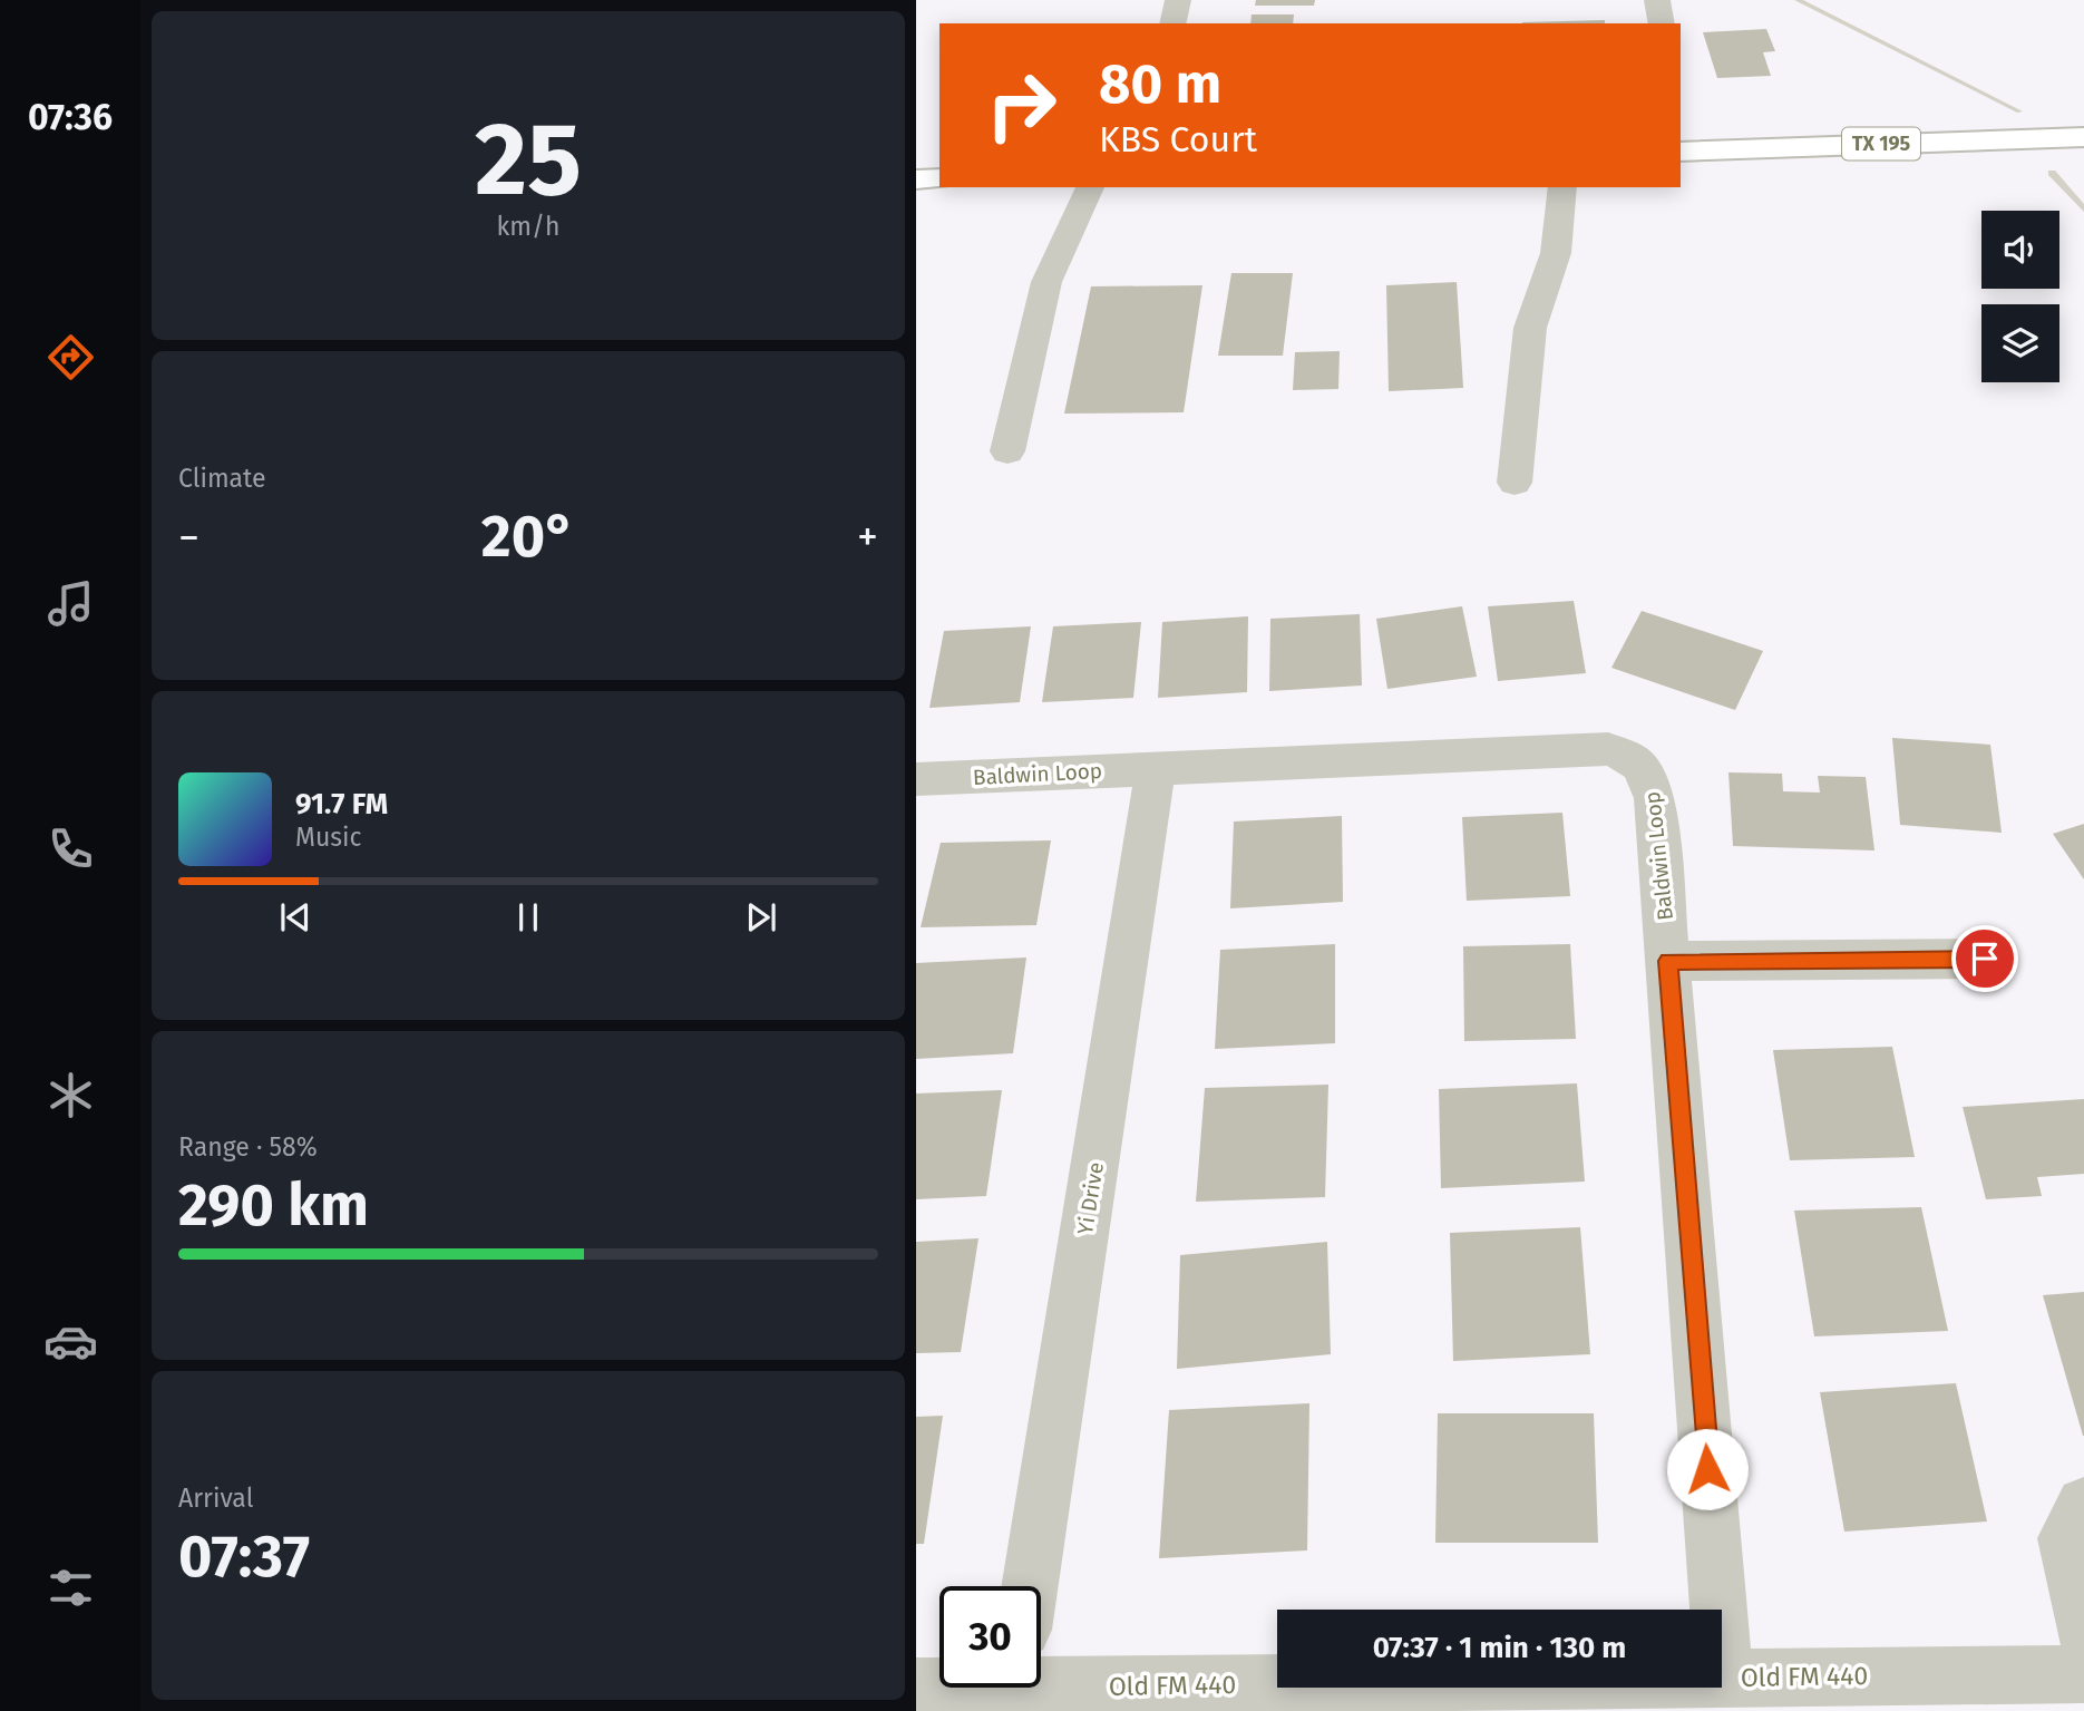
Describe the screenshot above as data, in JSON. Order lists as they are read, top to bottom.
{
  "streets": {
    "highway": ["TX 195"],
    "street": ["Baldwin Loop", "Yi Drive", "Old FM 440"]
  },
  "crossings": [
    ["Baldwin Loop", "Yi Drive"],
    ["Baldwin Loop", "Old FM 440"]
  ],
  "page": {
    "tabs": "07:36",
    "tile": [
      ["25", "km/h"],
      "Climate",
      ["Range · 58%", "290 km"],
      ["Arrival", "07:37"]
    ],
    "turn": ["80 m", "KBS Court"],
    "heat": ["−", "20°", "+"],
    "song": ["91.7 FM", "Music"],
    "limit": "30",
    "trip": "07:37 · 1 min · 130 m"
  }
}
